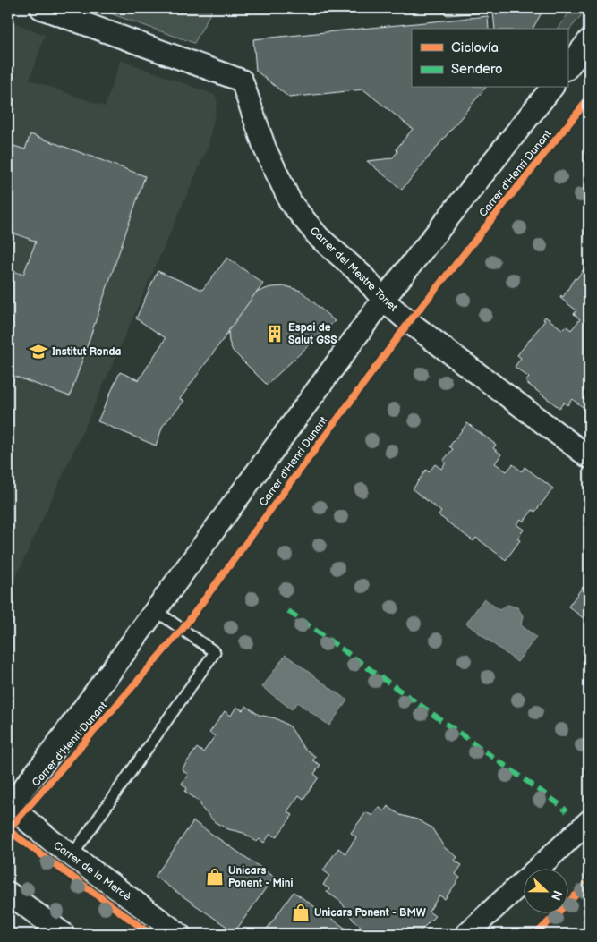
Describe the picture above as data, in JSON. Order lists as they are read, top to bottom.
{
  "streets": {
    "street": ["Carrer d'Henri Dunant", "Carrer del Mestre Tonet", "Carrer de la Mercè"]
  },
  "crossings": [
    ["Carrer d'Henri Dunant", "Carrer del Mestre Tonet"],
    ["Carrer d'Henri Dunant", "Carrer de la Mercè"]
  ],
  "places": {
    "building": ["Espai de Salut GSS"],
    "school or university": ["Institut Ronda"],
    "shop": ["Unicars Ponent - Mini", "Unicars Ponent - BMW"]
  },
  "legend": ["Ciclovía", "Sendero"],
  "north": "right"
}
